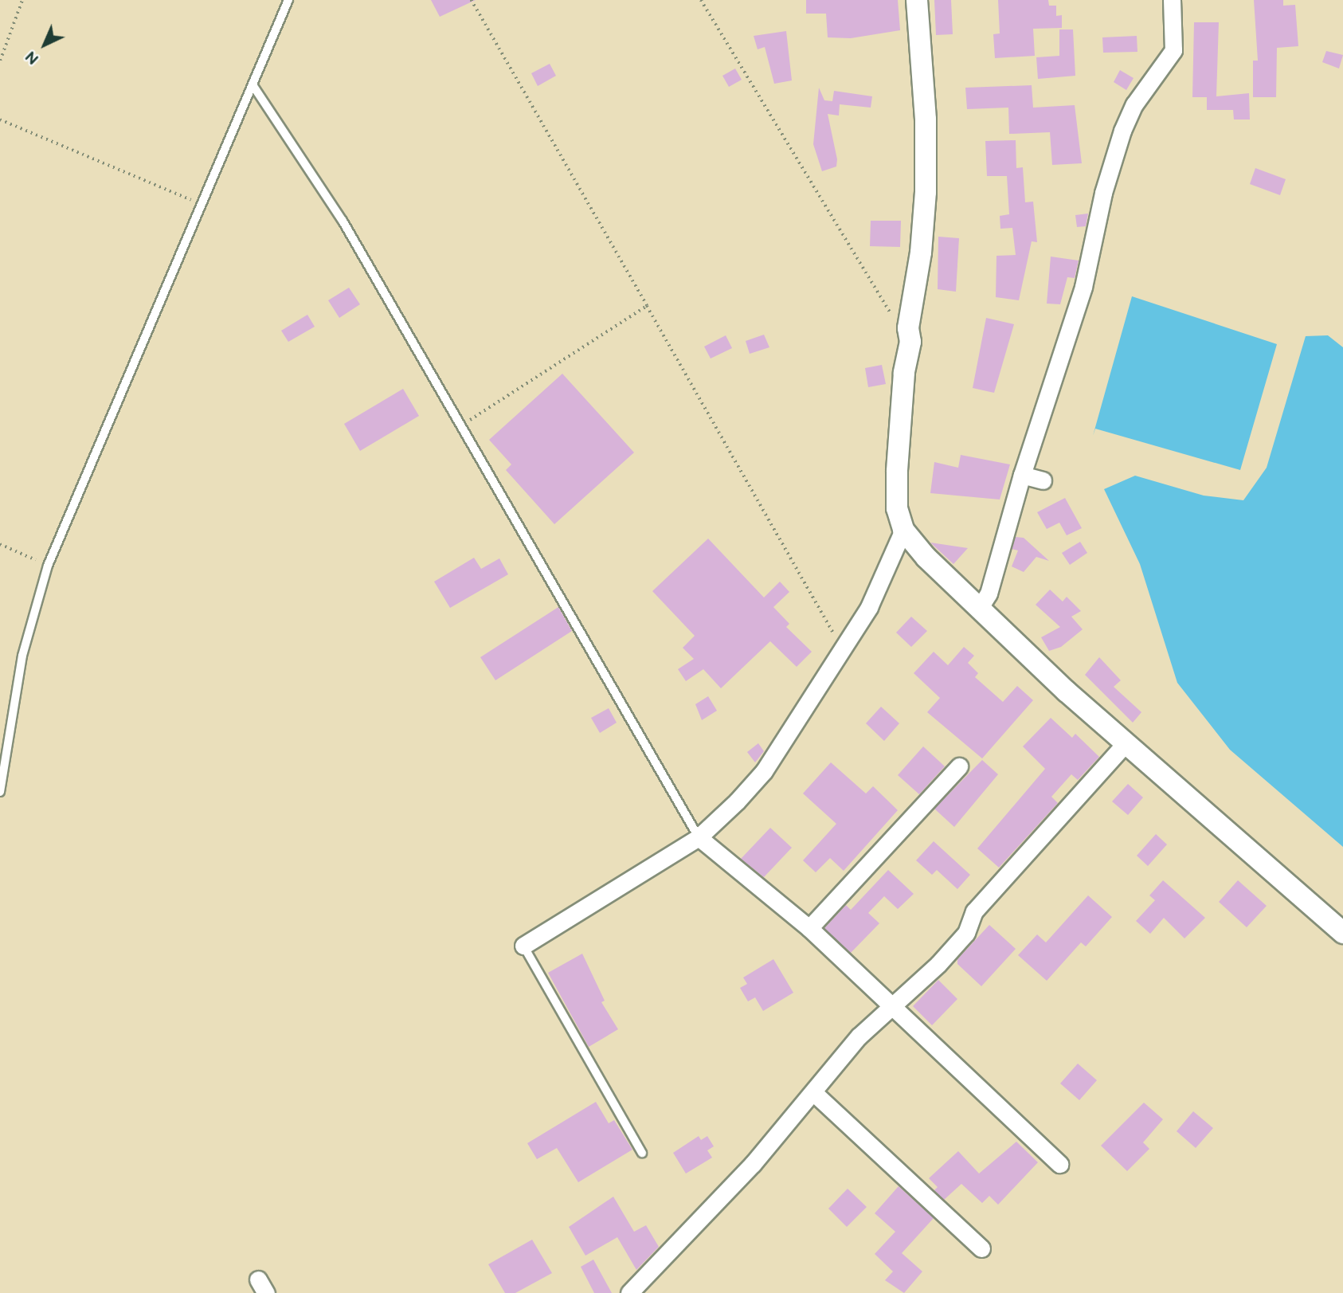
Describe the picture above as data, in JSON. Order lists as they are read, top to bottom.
{
  "north": "bottom left"
}
